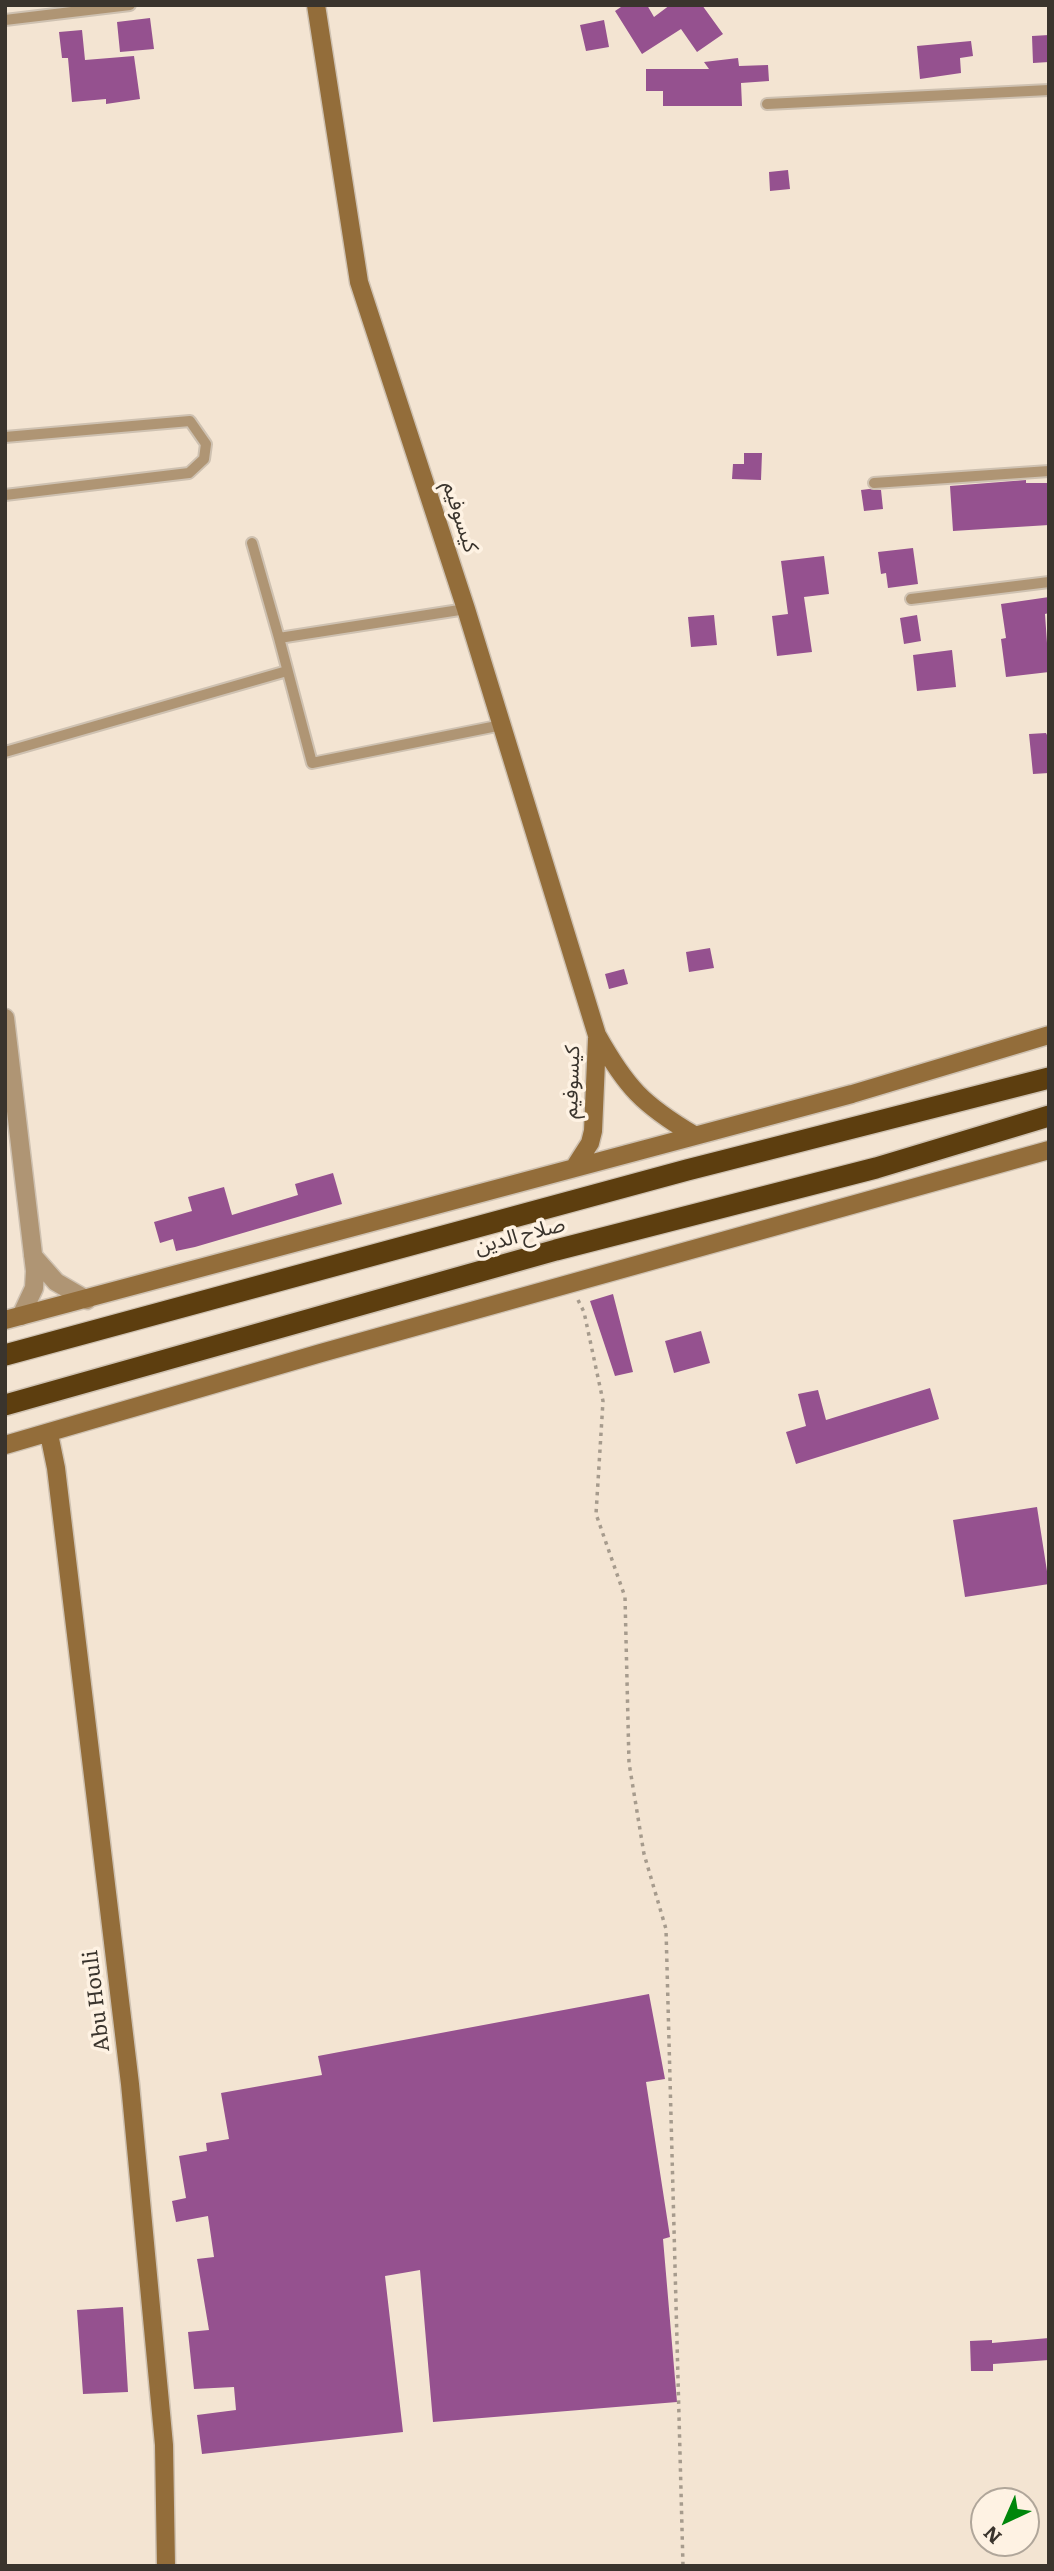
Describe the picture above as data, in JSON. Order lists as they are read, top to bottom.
{
  "streets": {
    "highway": ["صلاح الدين"],
    "street": ["كيسوفيم", "Abu Houli"]
  },
  "north": "bottom left"
}
